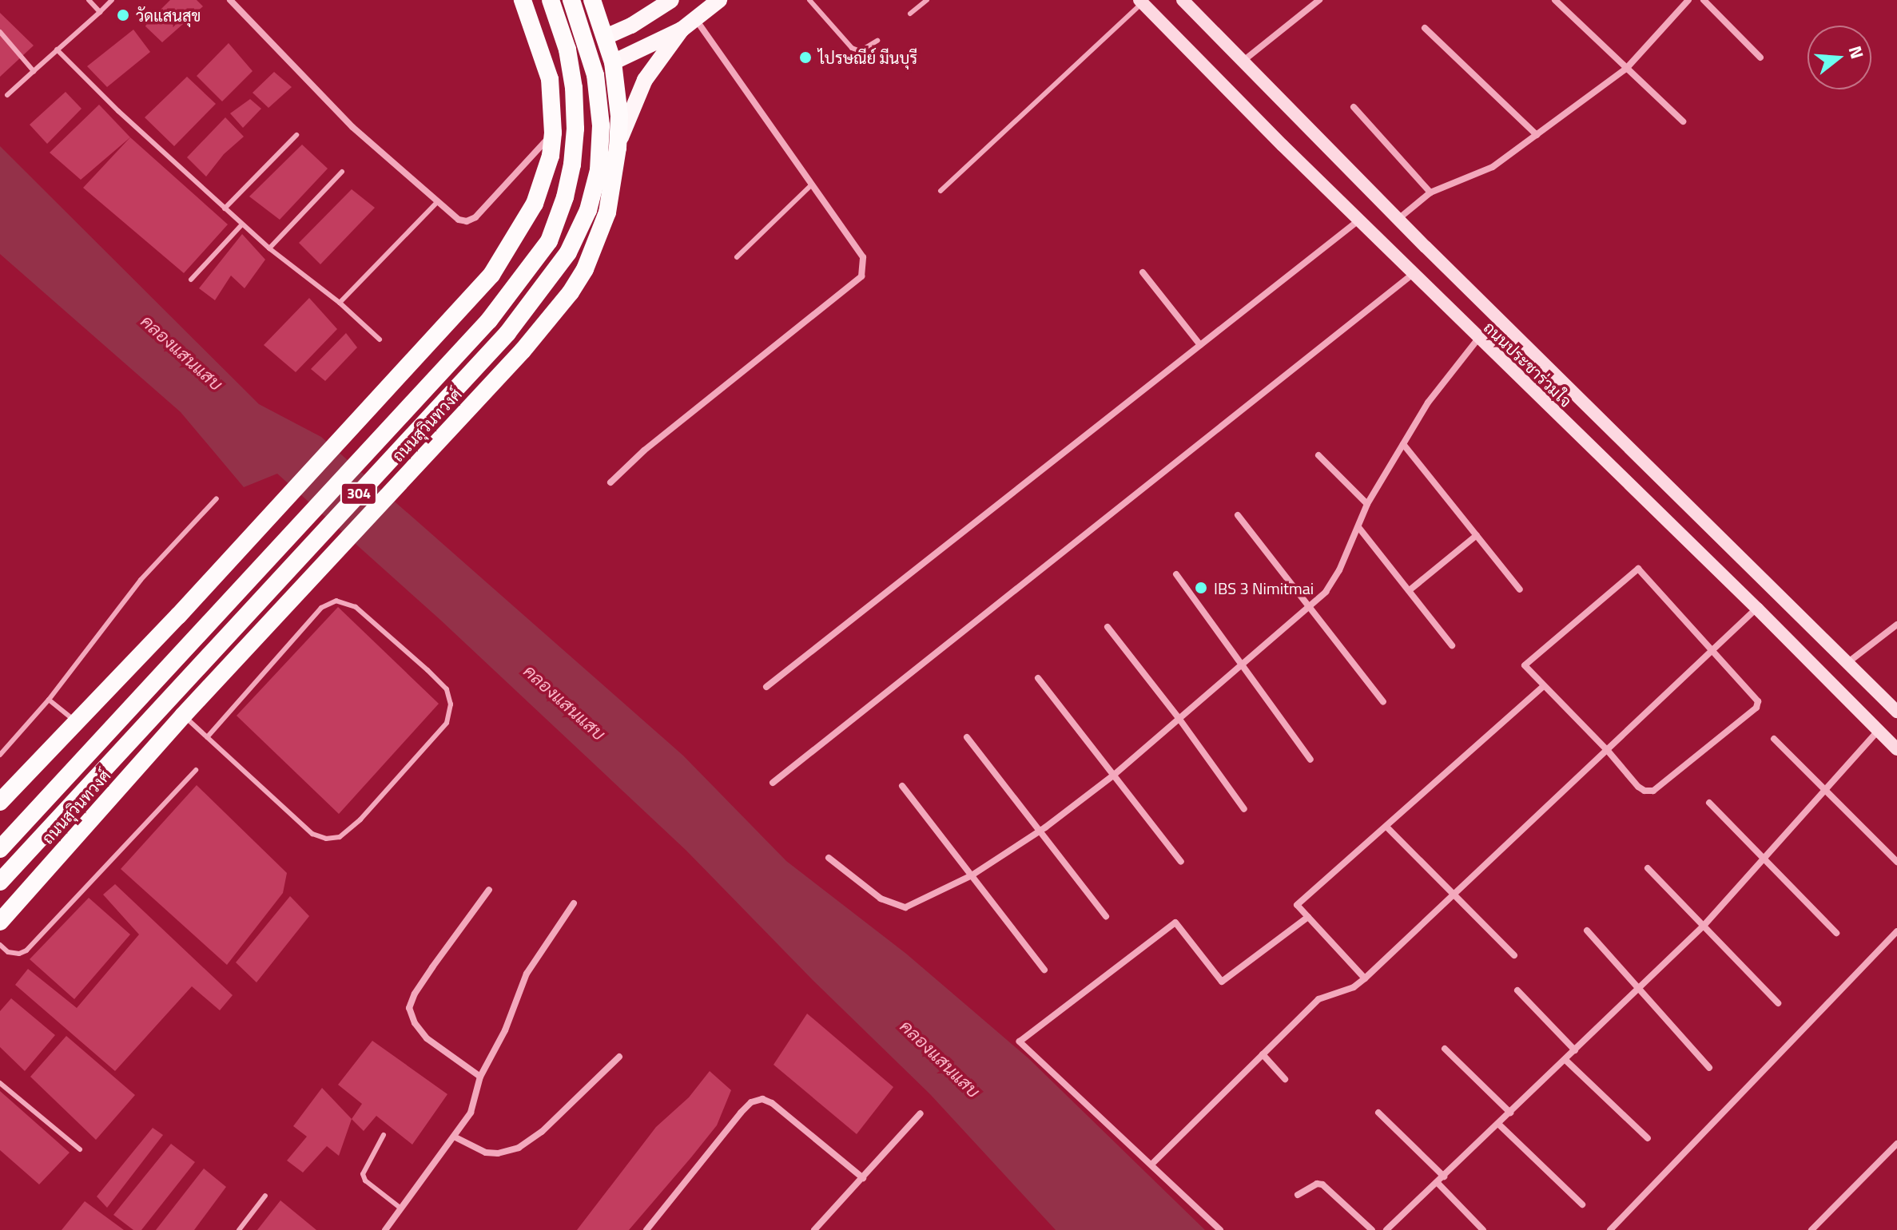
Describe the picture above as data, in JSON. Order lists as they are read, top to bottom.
{
  "streets": {
    "highway": ["ถนนสุวินทวงศ์", "304"],
    "main road": ["ถนนประชาร่วมใจ"]
  },
  "water": ["คลองแสนแสบ"],
  "places": ["วัดแสนสุข", "ไปรษณีย์ มีนบุรี", "IBS 3 Nimitmai"],
  "north": "right"
}
